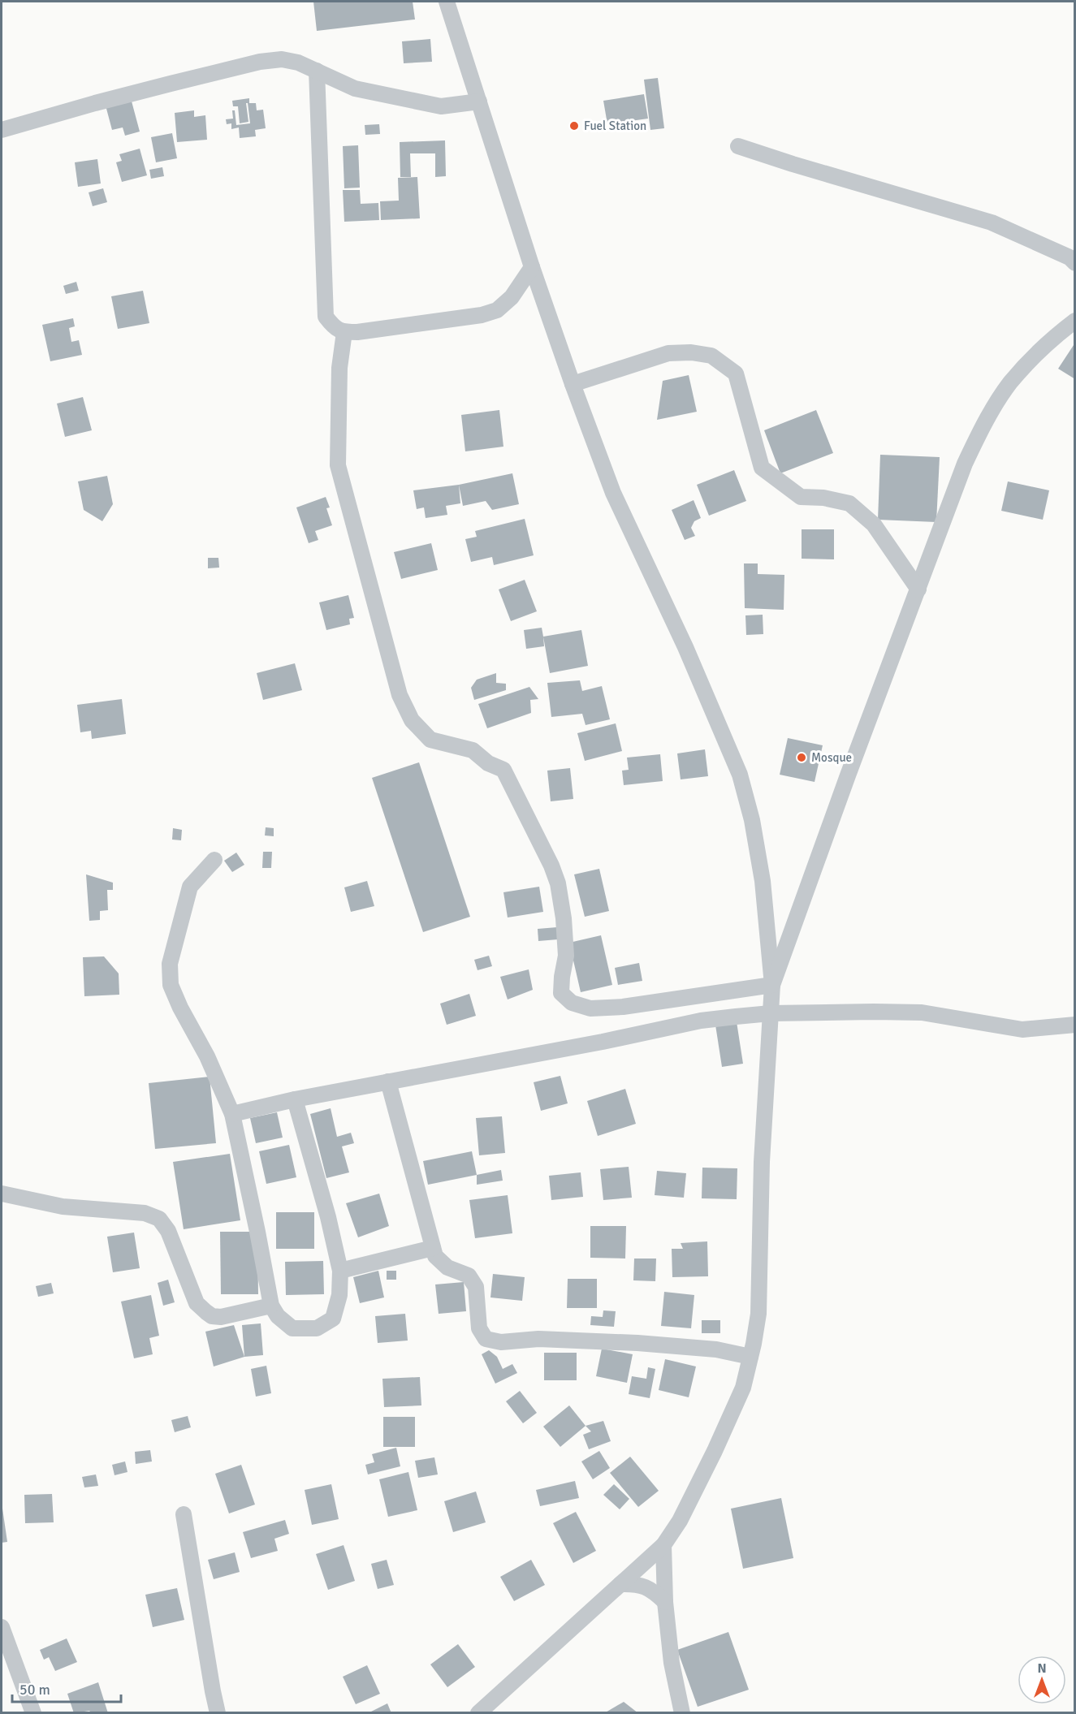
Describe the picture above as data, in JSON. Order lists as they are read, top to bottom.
{
  "places": ["Fuel Station", "Mosque"],
  "scale_bar": "50 m",
  "north": "top"
}
